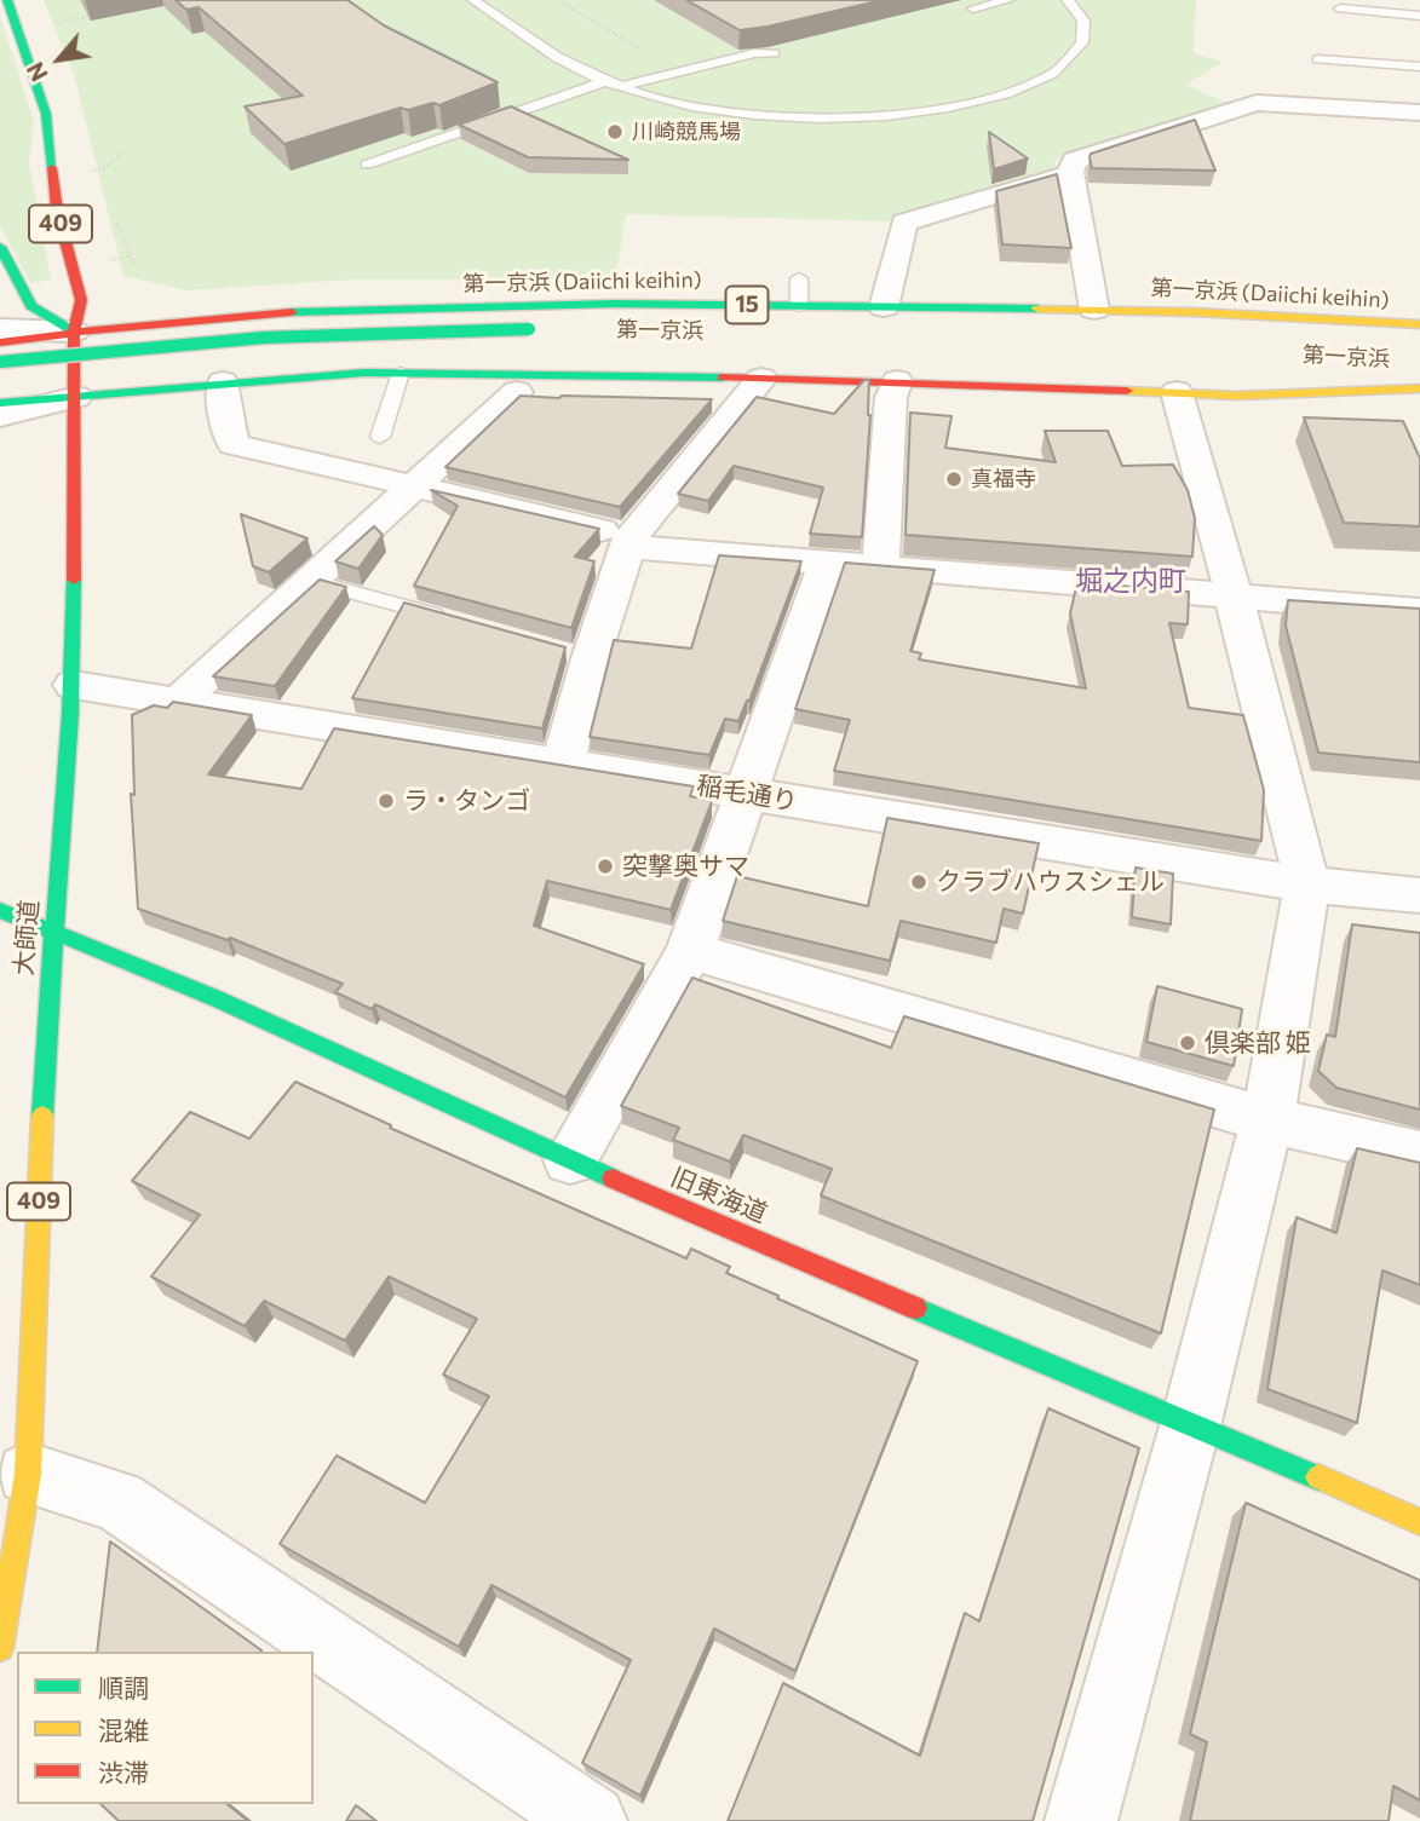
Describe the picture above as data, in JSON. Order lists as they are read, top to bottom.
{
  "streets": {
    "main road": [
      "409",
      "第一京浜 (Daiichi keihin)",
      "15",
      "第一京浜",
      "大師道",
      "旧東海道"
    ],
    "street": ["稲毛通り"]
  },
  "crossings": [
    ["409", "第一京浜 (Daiichi keihin)"],
    ["409", "大師道"],
    ["第一京浜 (Daiichi keihin)", "第一京浜"],
    ["第一京浜 (Daiichi keihin)", "大師道"],
    ["稲毛通り", "大師道"],
    ["大師道", "旧東海道"]
  ],
  "districts": ["堀之内町"],
  "places": [
    "川崎競馬場",
    "真福寺",
    "ラ・タンゴ",
    "突撃奥サマ",
    "クラブハウスシェル",
    "倶楽部 姫"
  ],
  "legend": ["順調", "混雑", "渋滞"],
  "north": "bottom left"
}
